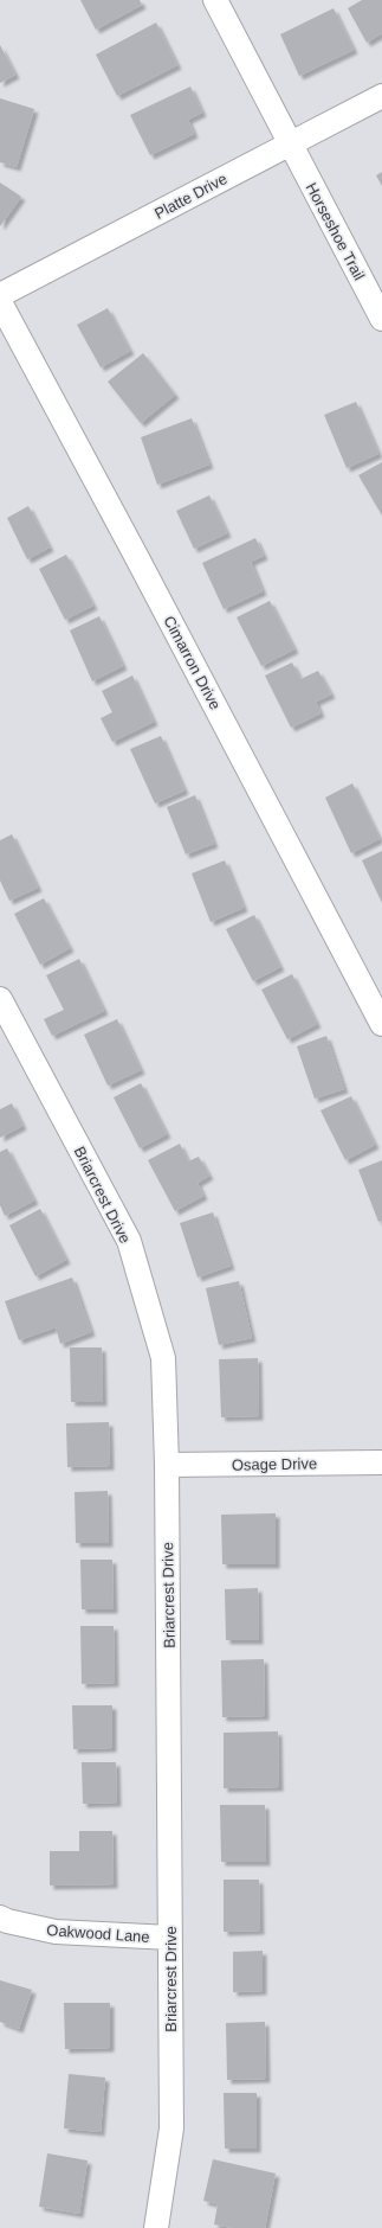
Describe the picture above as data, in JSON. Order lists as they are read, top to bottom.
{
  "streets": {
    "street": [
      "Platte Drive",
      "Horseshoe Trail",
      "Cimarron Drive",
      "Briarcrest Drive",
      "Osage Drive",
      "Oakwood Lane"
    ]
  },
  "crossings": [
    ["Platte Drive", "Horseshoe Trail"],
    ["Briarcrest Drive", "Osage Drive"],
    ["Briarcrest Drive", "Oakwood Lane"]
  ]
}
